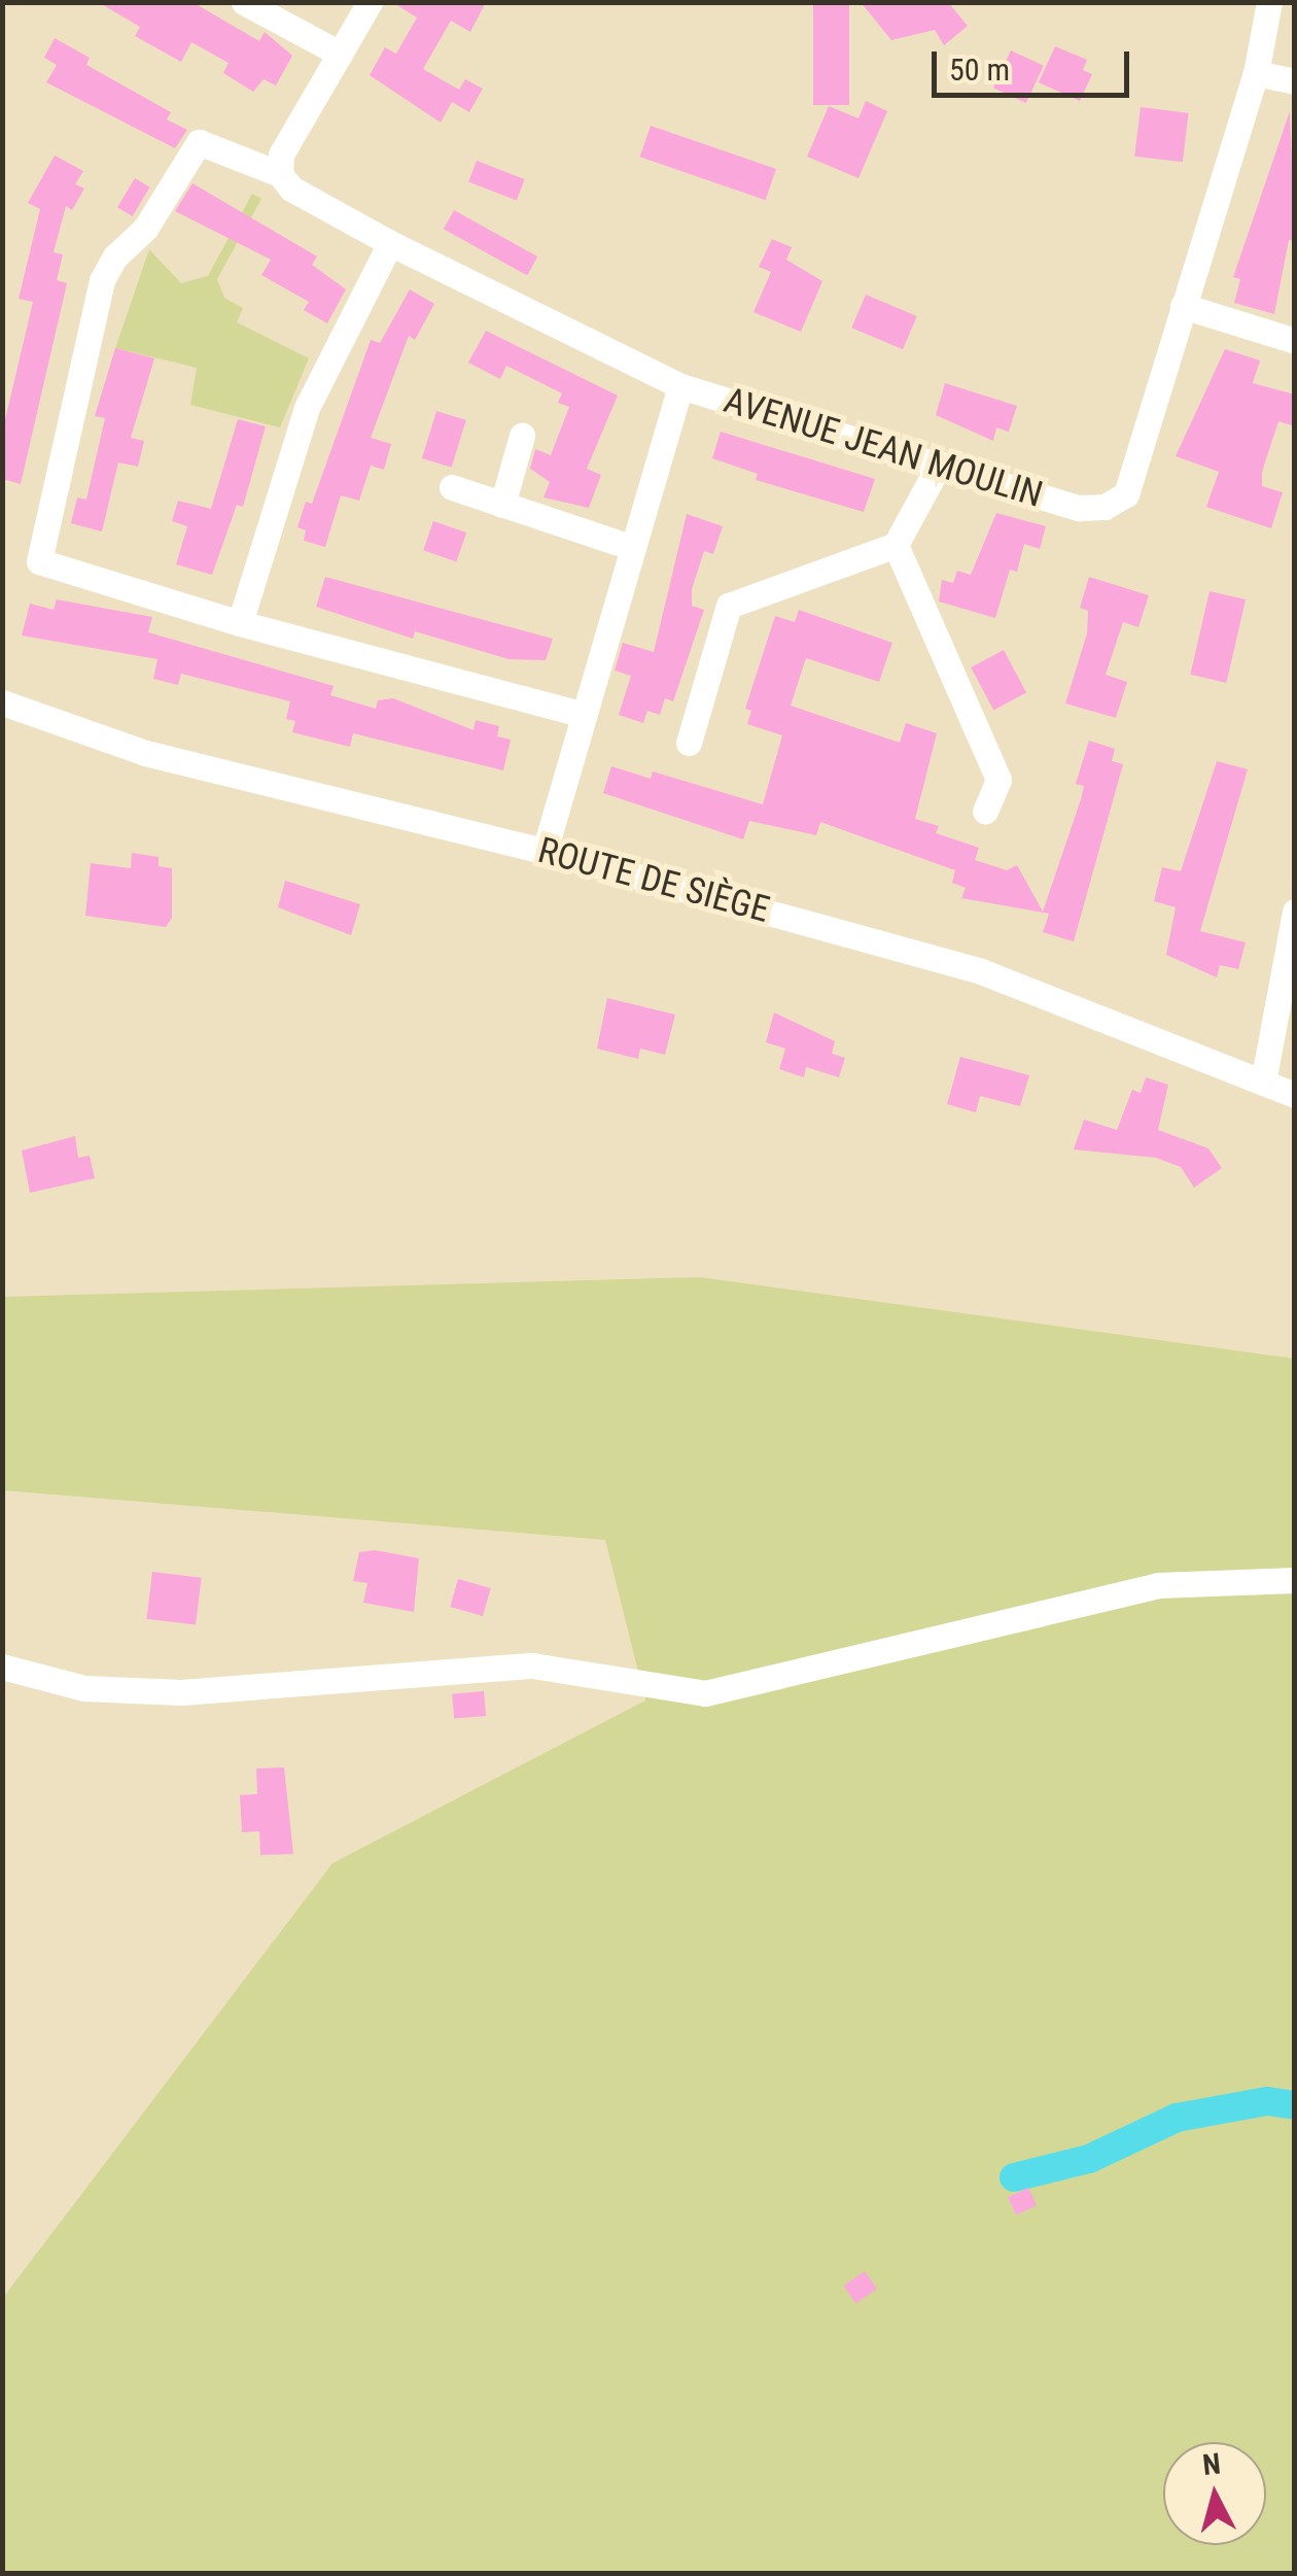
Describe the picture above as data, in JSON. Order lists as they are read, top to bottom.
{
  "streets": {
    "street": ["AVENUE JEAN MOULIN", "ROUTE DE SIÈGE"]
  },
  "crossings": [
    ["AVENUE JEAN MOULIN", "ROUTE DE SIÈGE"]
  ],
  "scale_bar": "50 m",
  "north": "top"
}
